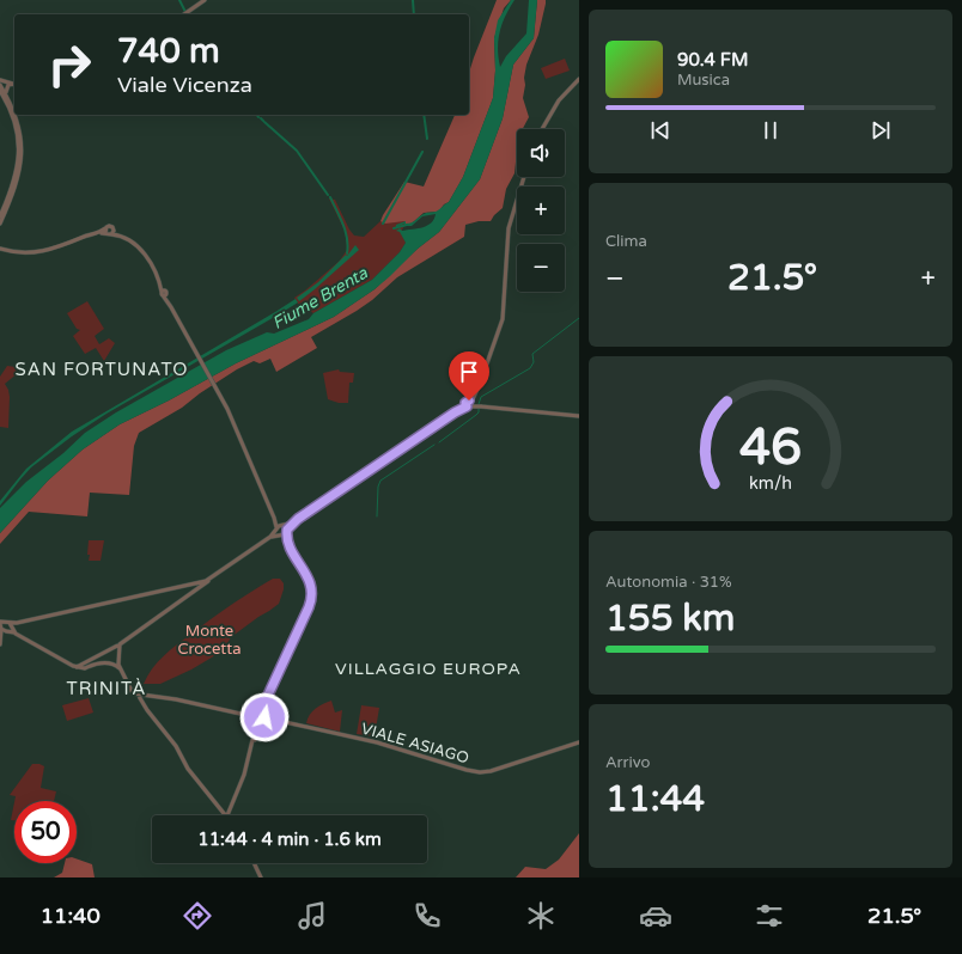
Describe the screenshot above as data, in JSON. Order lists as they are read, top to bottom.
{
  "streets": {
    "main road": ["VIALE ASIAGO"]
  },
  "districts": ["SAN FORTUNATO", "VILLAGGIO EUROPA", "TRINITÀ"],
  "water": ["Fiume Brenta"],
  "parks": ["Monte Crocetta"],
  "page": {
    "turn": ["740 m", "Viale Vicenza"],
    "song": ["90.4 FM", "Musica"],
    "map_buttons": ["+", "−"],
    "tile": [
      "Clima",
      ["Autonomia · 31%", "155 km"],
      ["Arrivo", "11:44"]
    ],
    "heat": ["−", "21.5°", "+"],
    "limit": "50",
    "trip": "11:44 · 4 min · 1.6 km",
    "tabs": ["11:40", "21.5°"],
    "gauge": ["46", "km/h"]
  }
}
